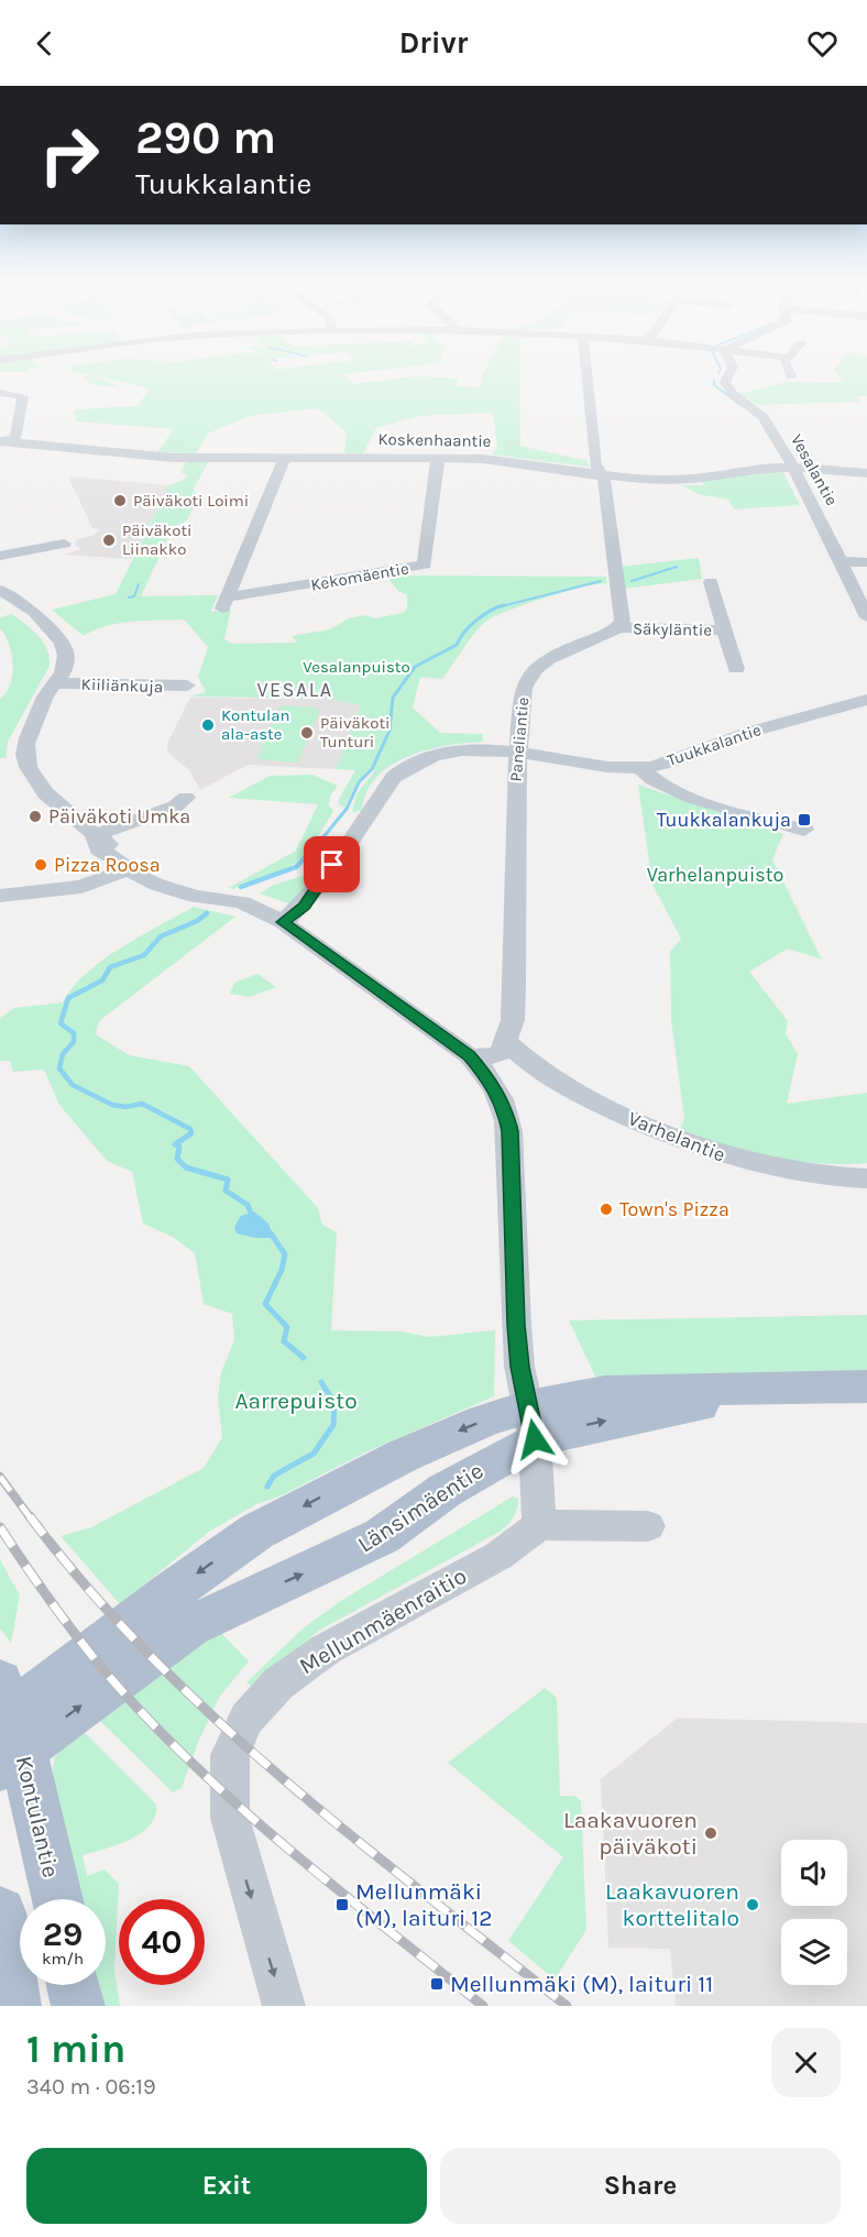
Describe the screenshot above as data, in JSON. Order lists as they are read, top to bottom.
{
  "streets": {
    "main road": ["Länsimäentie", "Kontulantie"],
    "street": [
      "Koskenhaantie",
      "Vesalantie",
      "Kekomäentie",
      "Säkyläntie",
      "Kiiliänkuja",
      "Paneliantie",
      "Tuukkalantie",
      "Varhelantie",
      "Mellunmäenraitio"
    ]
  },
  "crossings": [
    ["Koskenhaantie", "Vesalantie"],
    ["Koskenhaantie", "Kekomäentie"],
    ["Säkyläntie", "Paneliantie"],
    ["Paneliantie", "Tuukkalantie"],
    ["Paneliantie", "Varhelantie"],
    ["Länsimäentie", "Kontulantie"]
  ],
  "one_way": ["Mellunmäenraitio"],
  "districts": ["VESALA"],
  "parks": ["Vesalanpuisto", "Varhelanpuisto", "Aarrepuisto"],
  "places": {
    "other": [
      "Päiväkoti Loimi",
      "Päiväkoti Liinakko",
      "Kontulan ala-aste",
      "Päiväkoti Tunturi",
      "Päiväkoti Umka",
      "Pizza Roosa",
      "Town's Pizza",
      "Laakavuoren päiväkoti",
      "Laakavuoren korttelitalo"
    ],
    "transit": ["Tuukkalankuja", "Mellunmäki (M), laituri 12", "Mellunmäki (M), laituri 11"]
  },
  "page": {
    "header": "Drivr",
    "turn": ["290 m", "Tuukkalantie"],
    "speed": "29 km/h",
    "limit": "40",
    "heading": ["1 min", "340 m · 06:19"],
    "buttons": ["Exit", "Share"]
  }
}
